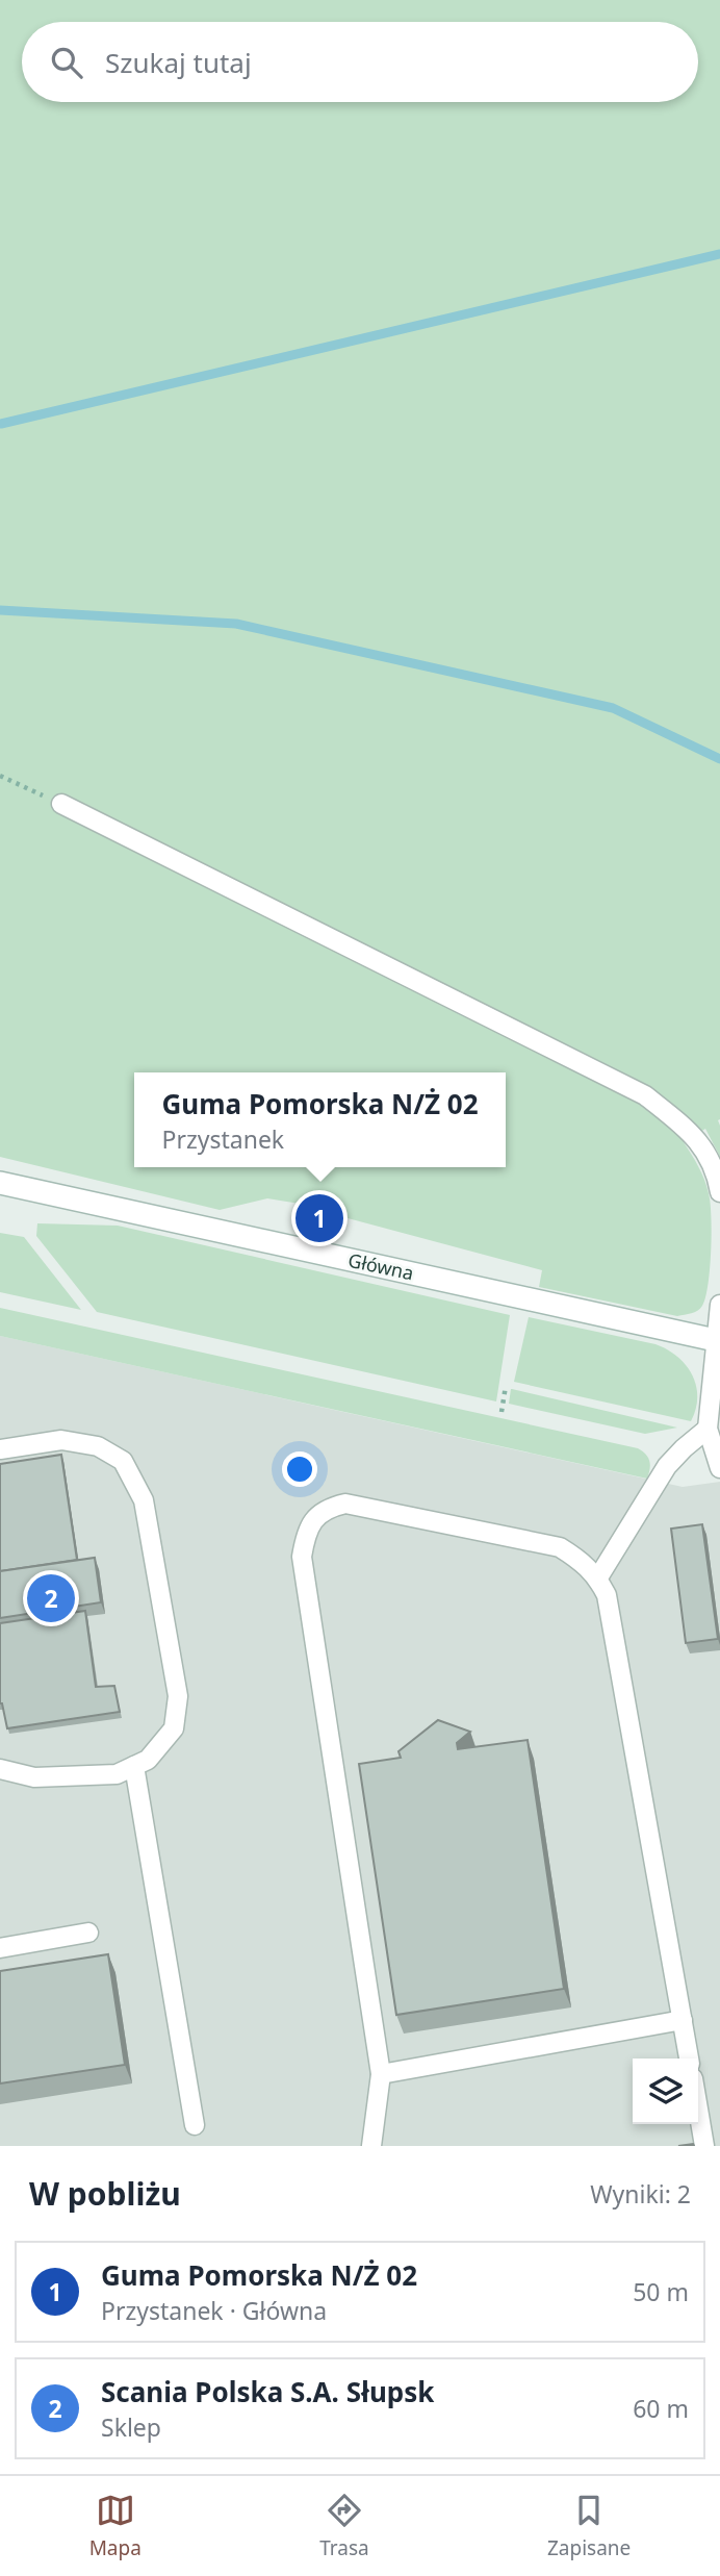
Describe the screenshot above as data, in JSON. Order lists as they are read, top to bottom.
{
  "streets": {
    "main road": ["Główna"]
  },
  "page": {
    "search": "Szukaj tutaj",
    "popup": ["Guma Pomorska N/Ż 02", "Przystanek"],
    "pins": ["1", "2"],
    "heading": ["W pobliżu", "Wyniki: 2"],
    "list": [
      {
        "mark": "1",
        "name": "Guma Pomorska N/Ż 02",
        "note": "Przystanek · Główna",
        "value": "50 m"
      },
      {
        "mark": "2",
        "name": "Scania Polska S.A. Słupsk",
        "note": "Sklep",
        "value": "60 m"
      }
    ],
    "nav": ["Mapa", "Trasa", "Zapisane"]
  }
}
